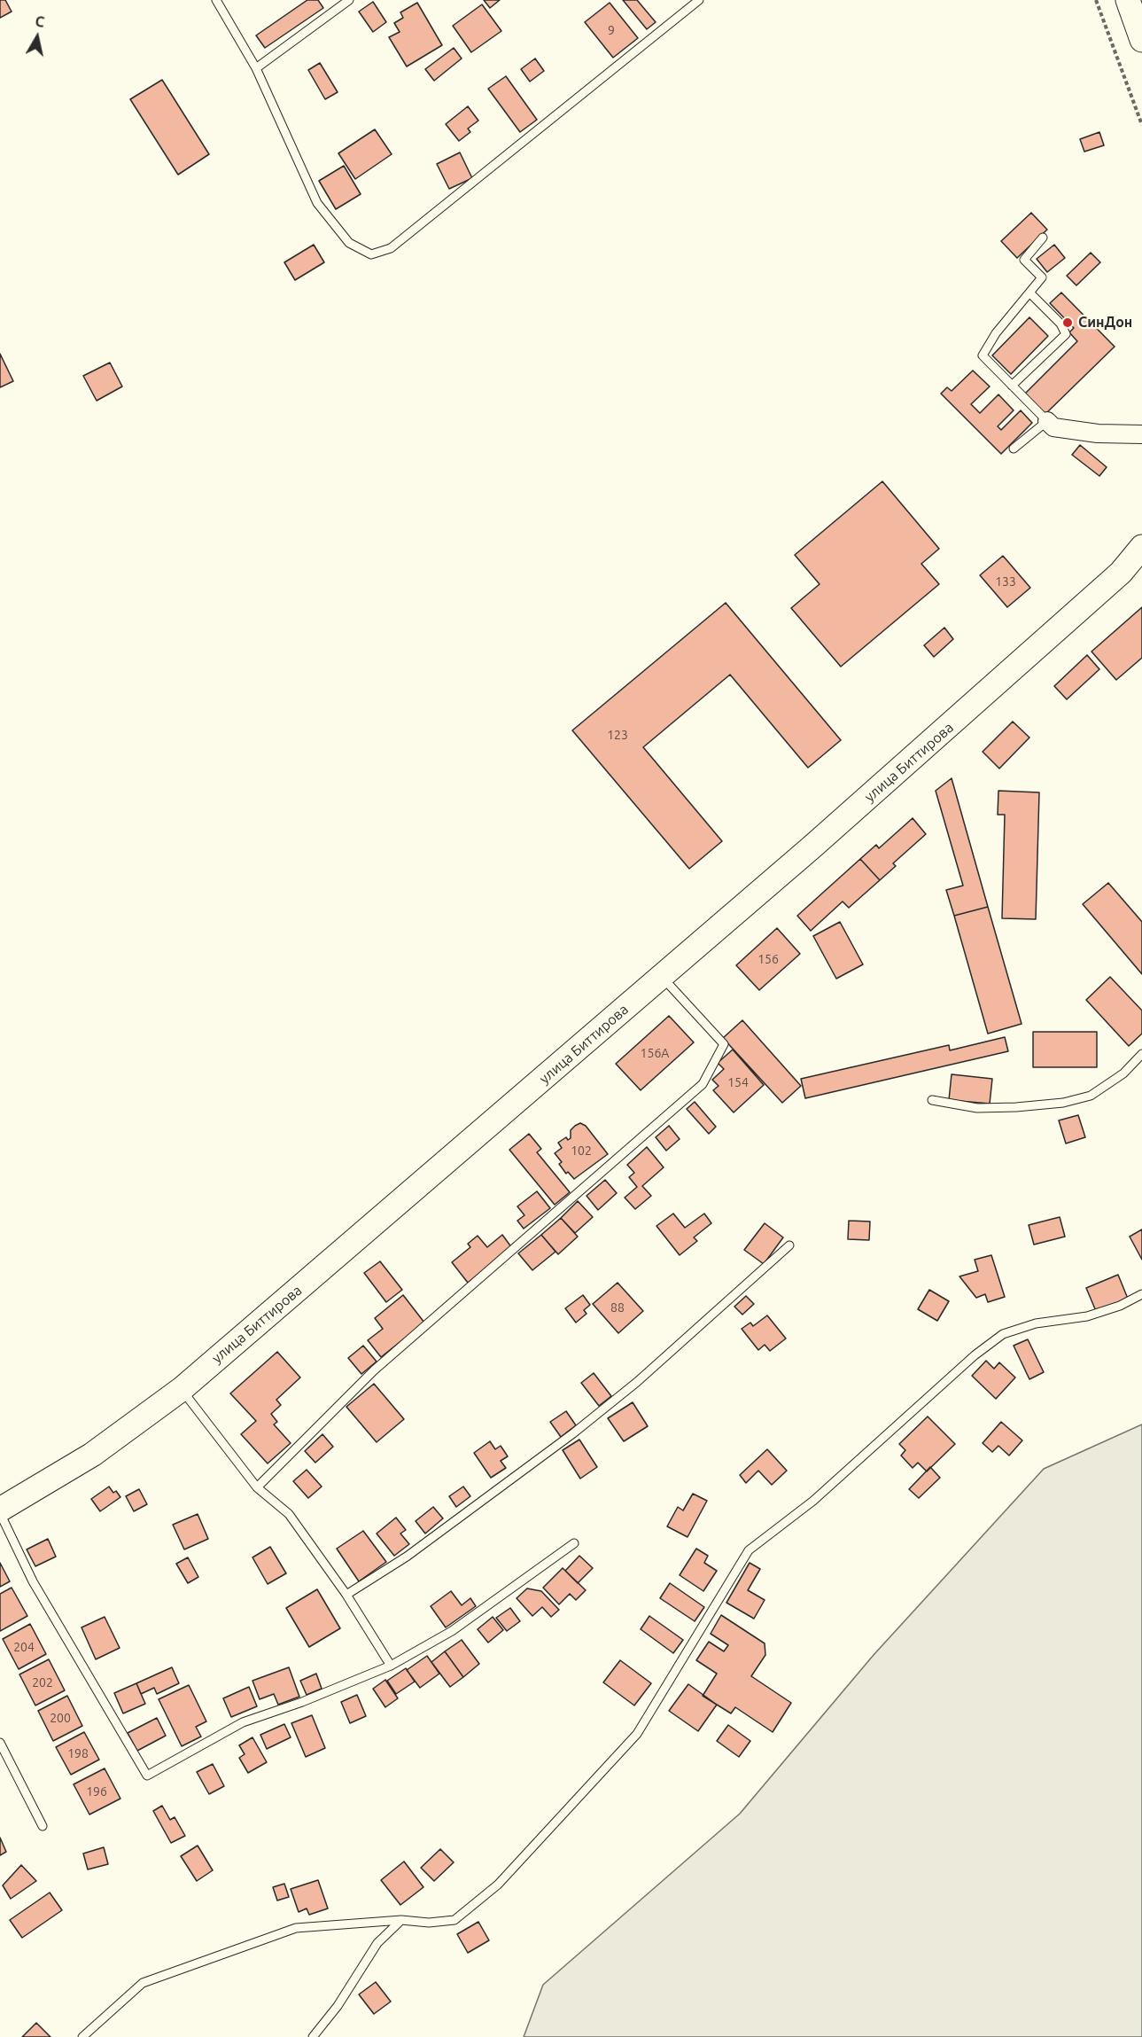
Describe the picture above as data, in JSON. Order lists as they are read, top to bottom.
{
  "streets": {
    "street": ["улица Биттирова"]
  },
  "places": ["СинДон"],
  "house_numbers": [
    "9",
    "133",
    "123",
    "156",
    "156А",
    "154",
    "102",
    "88",
    "204",
    "202",
    "200",
    "198",
    "196"
  ],
  "north": "top"
}
